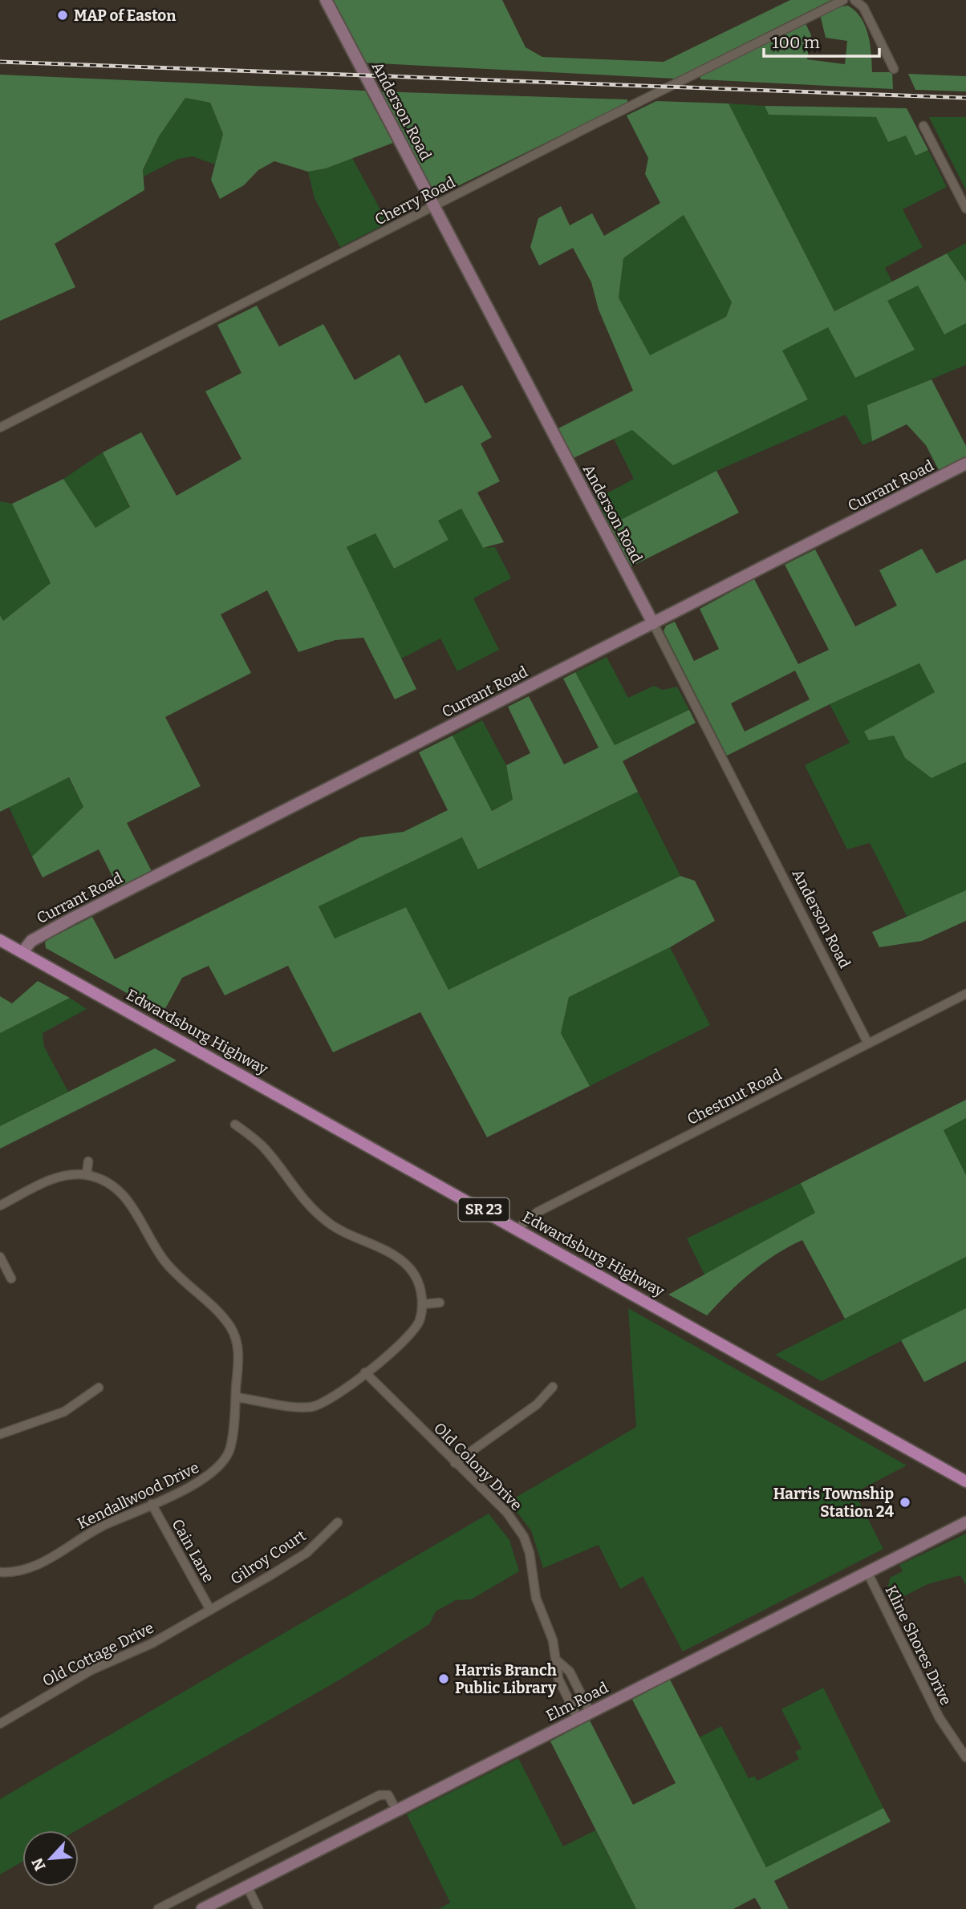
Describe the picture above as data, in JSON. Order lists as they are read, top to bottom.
{
  "streets": {
    "main road": ["Edwardsburg Highway", "SR 23"],
    "street": [
      "Anderson Road",
      "Cherry Road",
      "Currant Road",
      "Chestnut Road",
      "Old Colony Drive",
      "Kendallwood Drive",
      "Cain Lane",
      "Gilroy Court",
      "Kline Shores Drive",
      "Old Cottage Drive",
      "Elm Road"
    ]
  },
  "crossings": [
    ["Anderson Road", "Cherry Road"],
    ["Anderson Road", "Currant Road"],
    ["Anderson Road", "Chestnut Road"],
    ["Currant Road", "Edwardsburg Highway"],
    ["Edwardsburg Highway", "Chestnut Road"],
    ["Old Colony Drive", "Elm Road"],
    ["Kendallwood Drive", "Cain Lane"],
    ["Cain Lane", "Gilroy Court"],
    ["Cain Lane", "Old Cottage Drive"],
    ["Gilroy Court", "Old Cottage Drive"],
    ["Kline Shores Drive", "Elm Road"]
  ],
  "places": ["MAP of Easton", "Harris Township Station 24", "Harris Branch Public Library"],
  "scale_bar": "100 m",
  "north": "bottom left"
}
